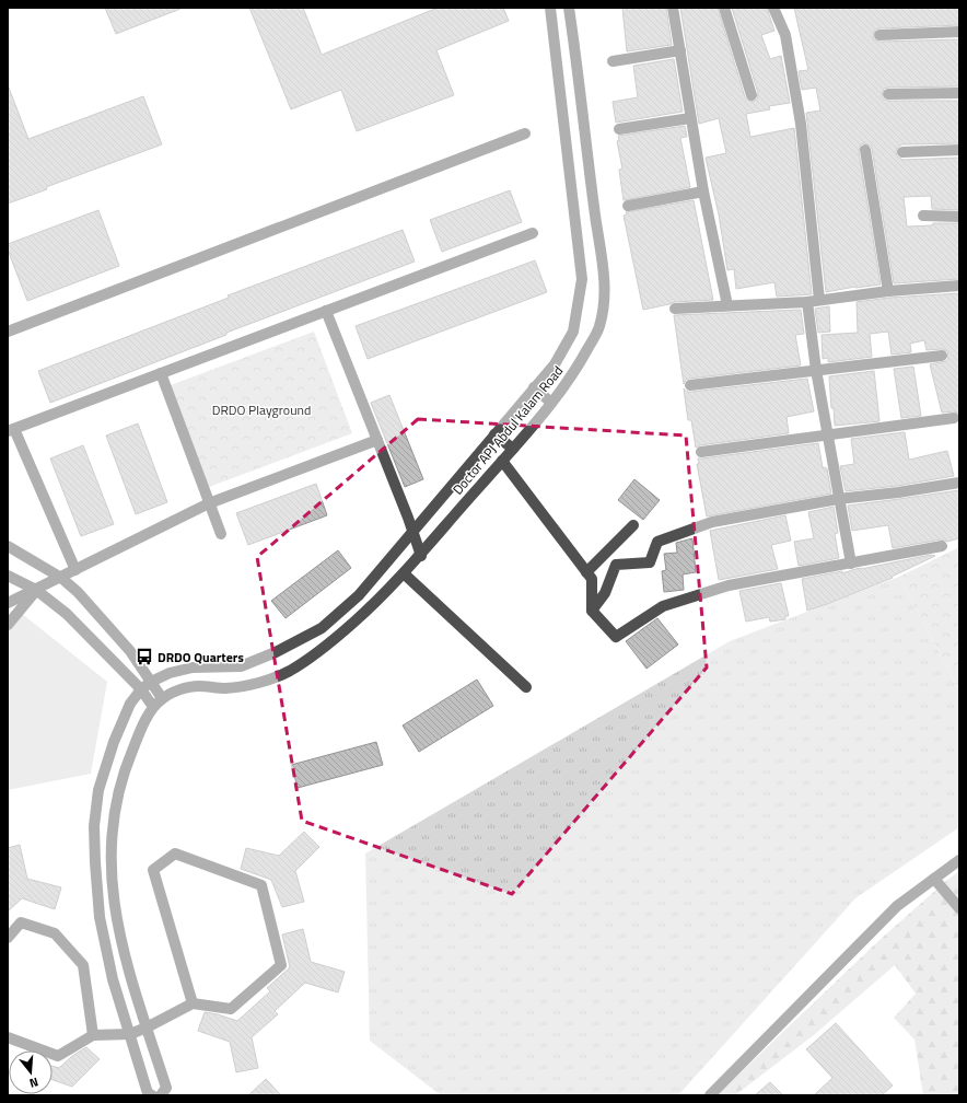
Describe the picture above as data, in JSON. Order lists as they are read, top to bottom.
{
  "streets": {
    "street": ["Doctor APJ Abdul Kalam Road"]
  },
  "parks": ["DRDO Playground"],
  "places": {
    "bus stop": ["DRDO Quarters"]
  },
  "north": "bottom"
}
